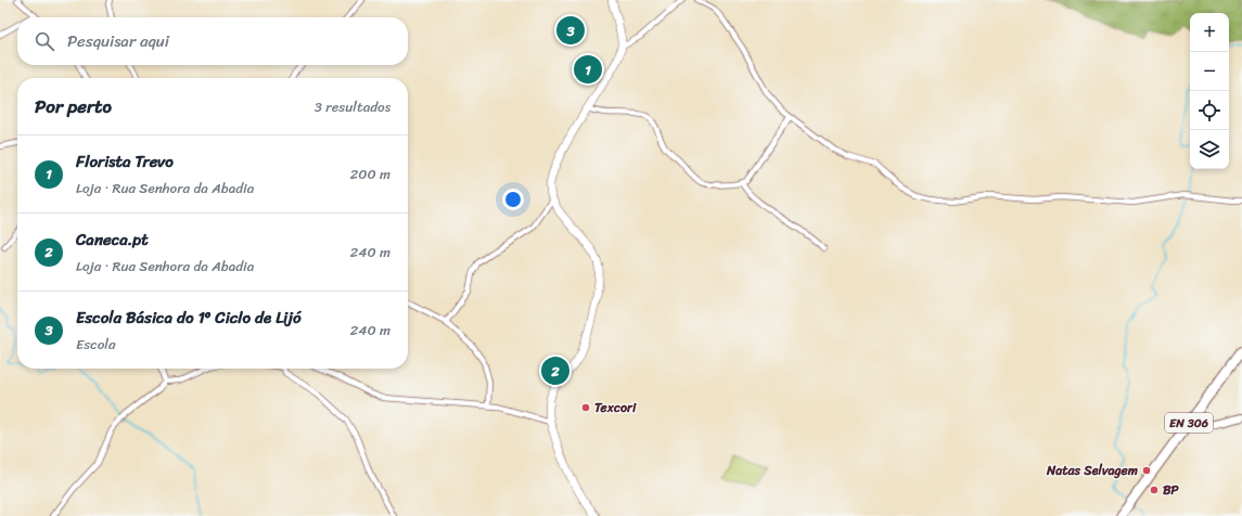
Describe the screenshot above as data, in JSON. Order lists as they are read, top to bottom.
{
  "streets": {
    "main road": ["EN 306"]
  },
  "places": ["Texcori", "Natas Selvagem", "BP"],
  "page": {
    "map_buttons": ["+", "−"],
    "pins": ["3", "1", "2"],
    "search": "Pesquisar aqui",
    "heading": ["Por perto", "3 resultados"],
    "list": [
      {
        "mark": "1",
        "name": "Florista Trevo",
        "note": "Loja · Rua Senhora da Abadia",
        "value": "200 m"
      },
      {
        "mark": "2",
        "name": "Caneca.pt",
        "note": "Loja · Rua Senhora da Abadia",
        "value": "240 m"
      },
      {
        "mark": "3",
        "name": "Escola Básica do 1º Ciclo de Lijó",
        "note": "Escola",
        "value": "240 m"
      }
    ]
  }
}
